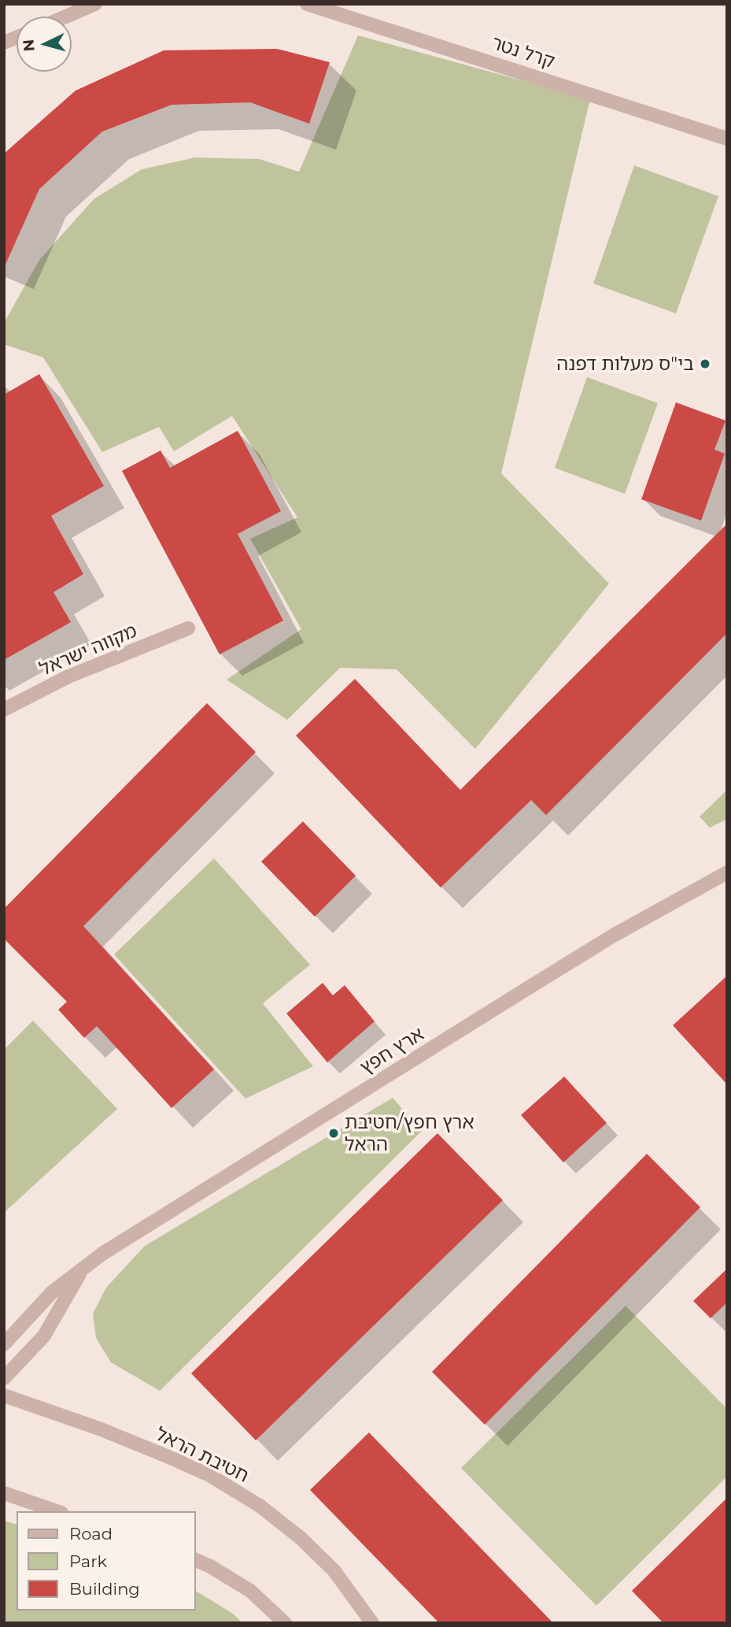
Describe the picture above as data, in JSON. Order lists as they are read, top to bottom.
{
  "streets": {
    "street": [
      "קרל נטר",
      "מקווה ישראל",
      "ארץ חפץ",
      "חטיבת הראל"
    ]
  },
  "places": ["בי\"ס מעלות דפנה", "ארץ חפץ/חטיבת הראל"],
  "legend": ["Road", "Park", "Building"],
  "north": "left"
}
